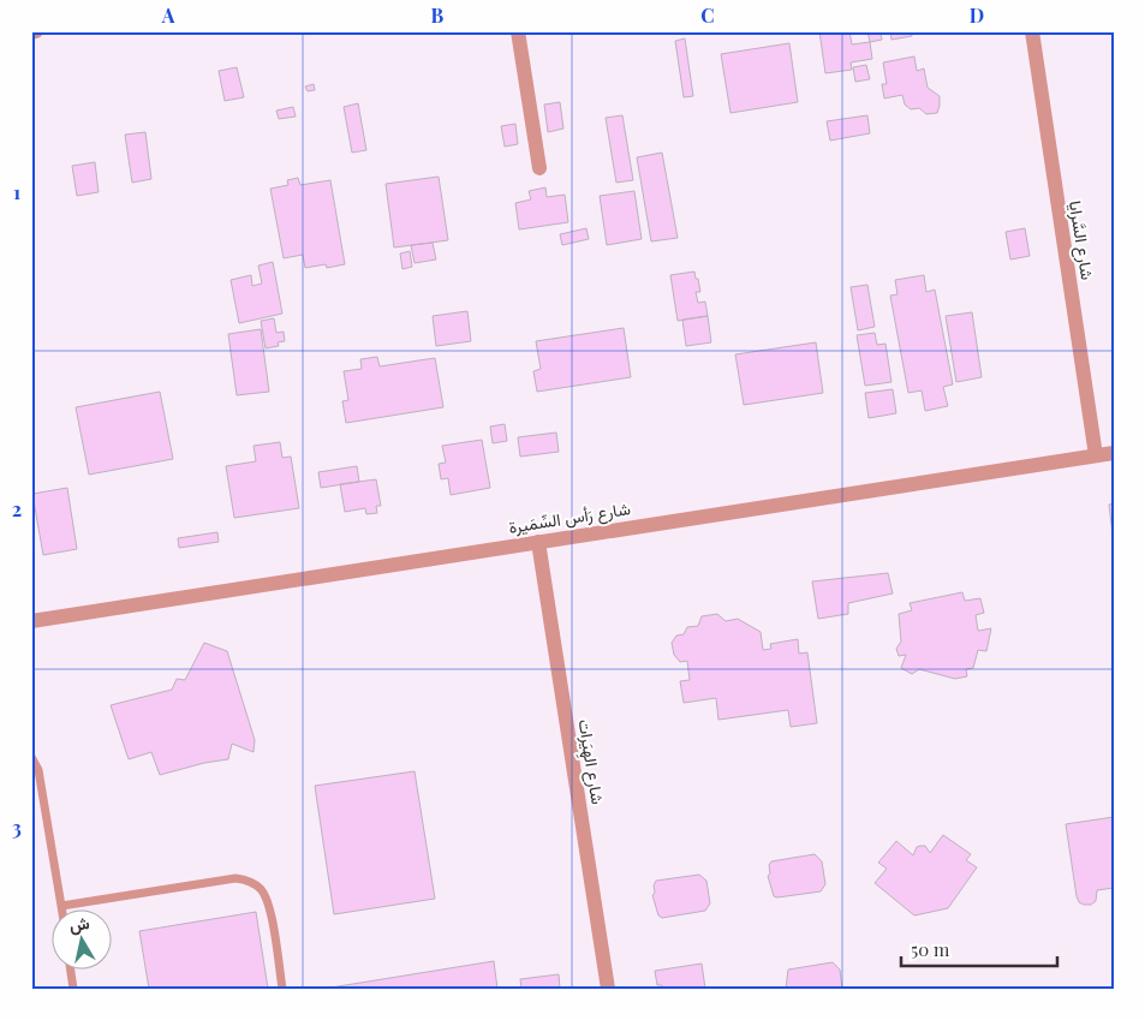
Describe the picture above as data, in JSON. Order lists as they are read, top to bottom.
{
  "streets": {
    "street": ["شارع السَّرايا", "شارع رَأس السِّمَيرة", "شارع الهِيَرات"]
  },
  "crossings": [
    ["شارع السَّرايا", "شارع رَأس السِّمَيرة"],
    ["شارع رَأس السِّمَيرة", "شارع الهِيَرات"]
  ],
  "scale_bar": "50 m",
  "north": "top",
  "grid": {
    "columns": [
      "A",
      "B",
      "C",
      "D"
    ],
    "rows": ["1", "2", "3"]
  }
}
